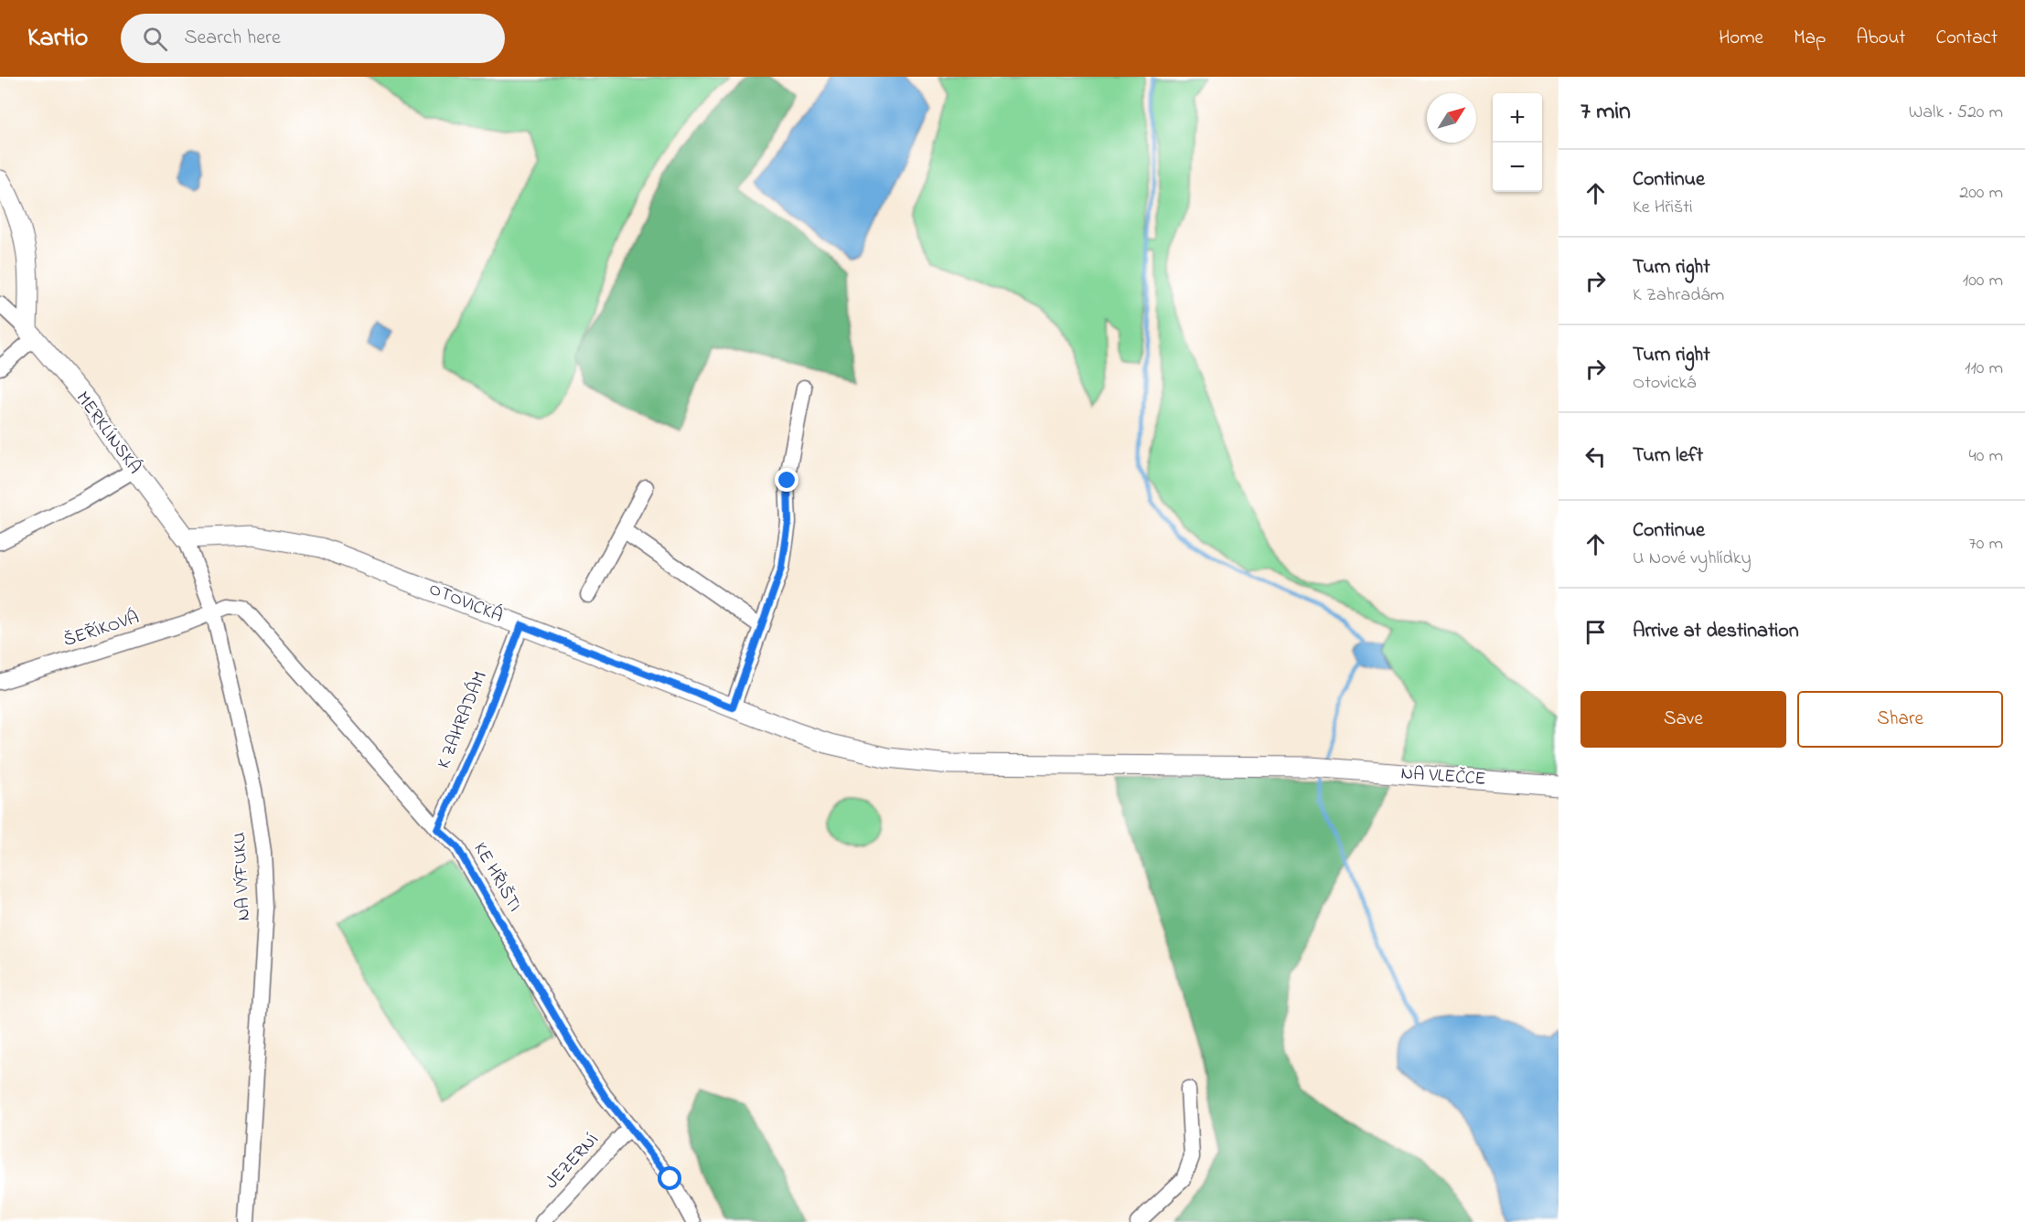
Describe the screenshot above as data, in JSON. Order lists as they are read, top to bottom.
{
  "streets": {
    "street": [
      "MERKLÍNSKÁ",
      "OTOVICKÁ",
      "ŠEŘÍKOVÁ",
      "K ZAHRADÁM",
      "NA VLEČCE",
      "NA VÝFUKU",
      "KE HŘIŠTI",
      "JEZERNÍ"
    ]
  },
  "crossings": [
    ["MERKLÍNSKÁ", "OTOVICKÁ"],
    ["MERKLÍNSKÁ", "NA VÝFUKU"],
    ["OTOVICKÁ", "K ZAHRADÁM"],
    ["OTOVICKÁ", "NA VLEČCE"],
    ["OTOVICKÁ", "NA VÝFUKU"],
    ["ŠEŘÍKOVÁ", "NA VÝFUKU"],
    ["ŠEŘÍKOVÁ", "KE HŘIŠTI"],
    ["K ZAHRADÁM", "KE HŘIŠTI"],
    ["NA VÝFUKU", "KE HŘIŠTI"],
    ["KE HŘIŠTI", "JEZERNÍ"]
  ],
  "north": "top right",
  "page": {
    "header": "Kartio",
    "search": "Search here",
    "nav": [
      "Home",
      "Map",
      "About",
      "Contact"
    ],
    "heading": ["7 min", "Walk · 520 m"],
    "map_buttons": ["+", "−"],
    "list": [
      ["Continue", "Ke Hřišti", "200 m"],
      ["Turn right", "K Zahradám", "100 m"],
      ["Turn right", "Otovická", "110 m"],
      ["Turn left", "40 m"],
      ["Continue", "U Nové vyhlídky", "70 m"],
      "Arrive at destination"
    ],
    "buttons": ["Save", "Share"]
  }
}
